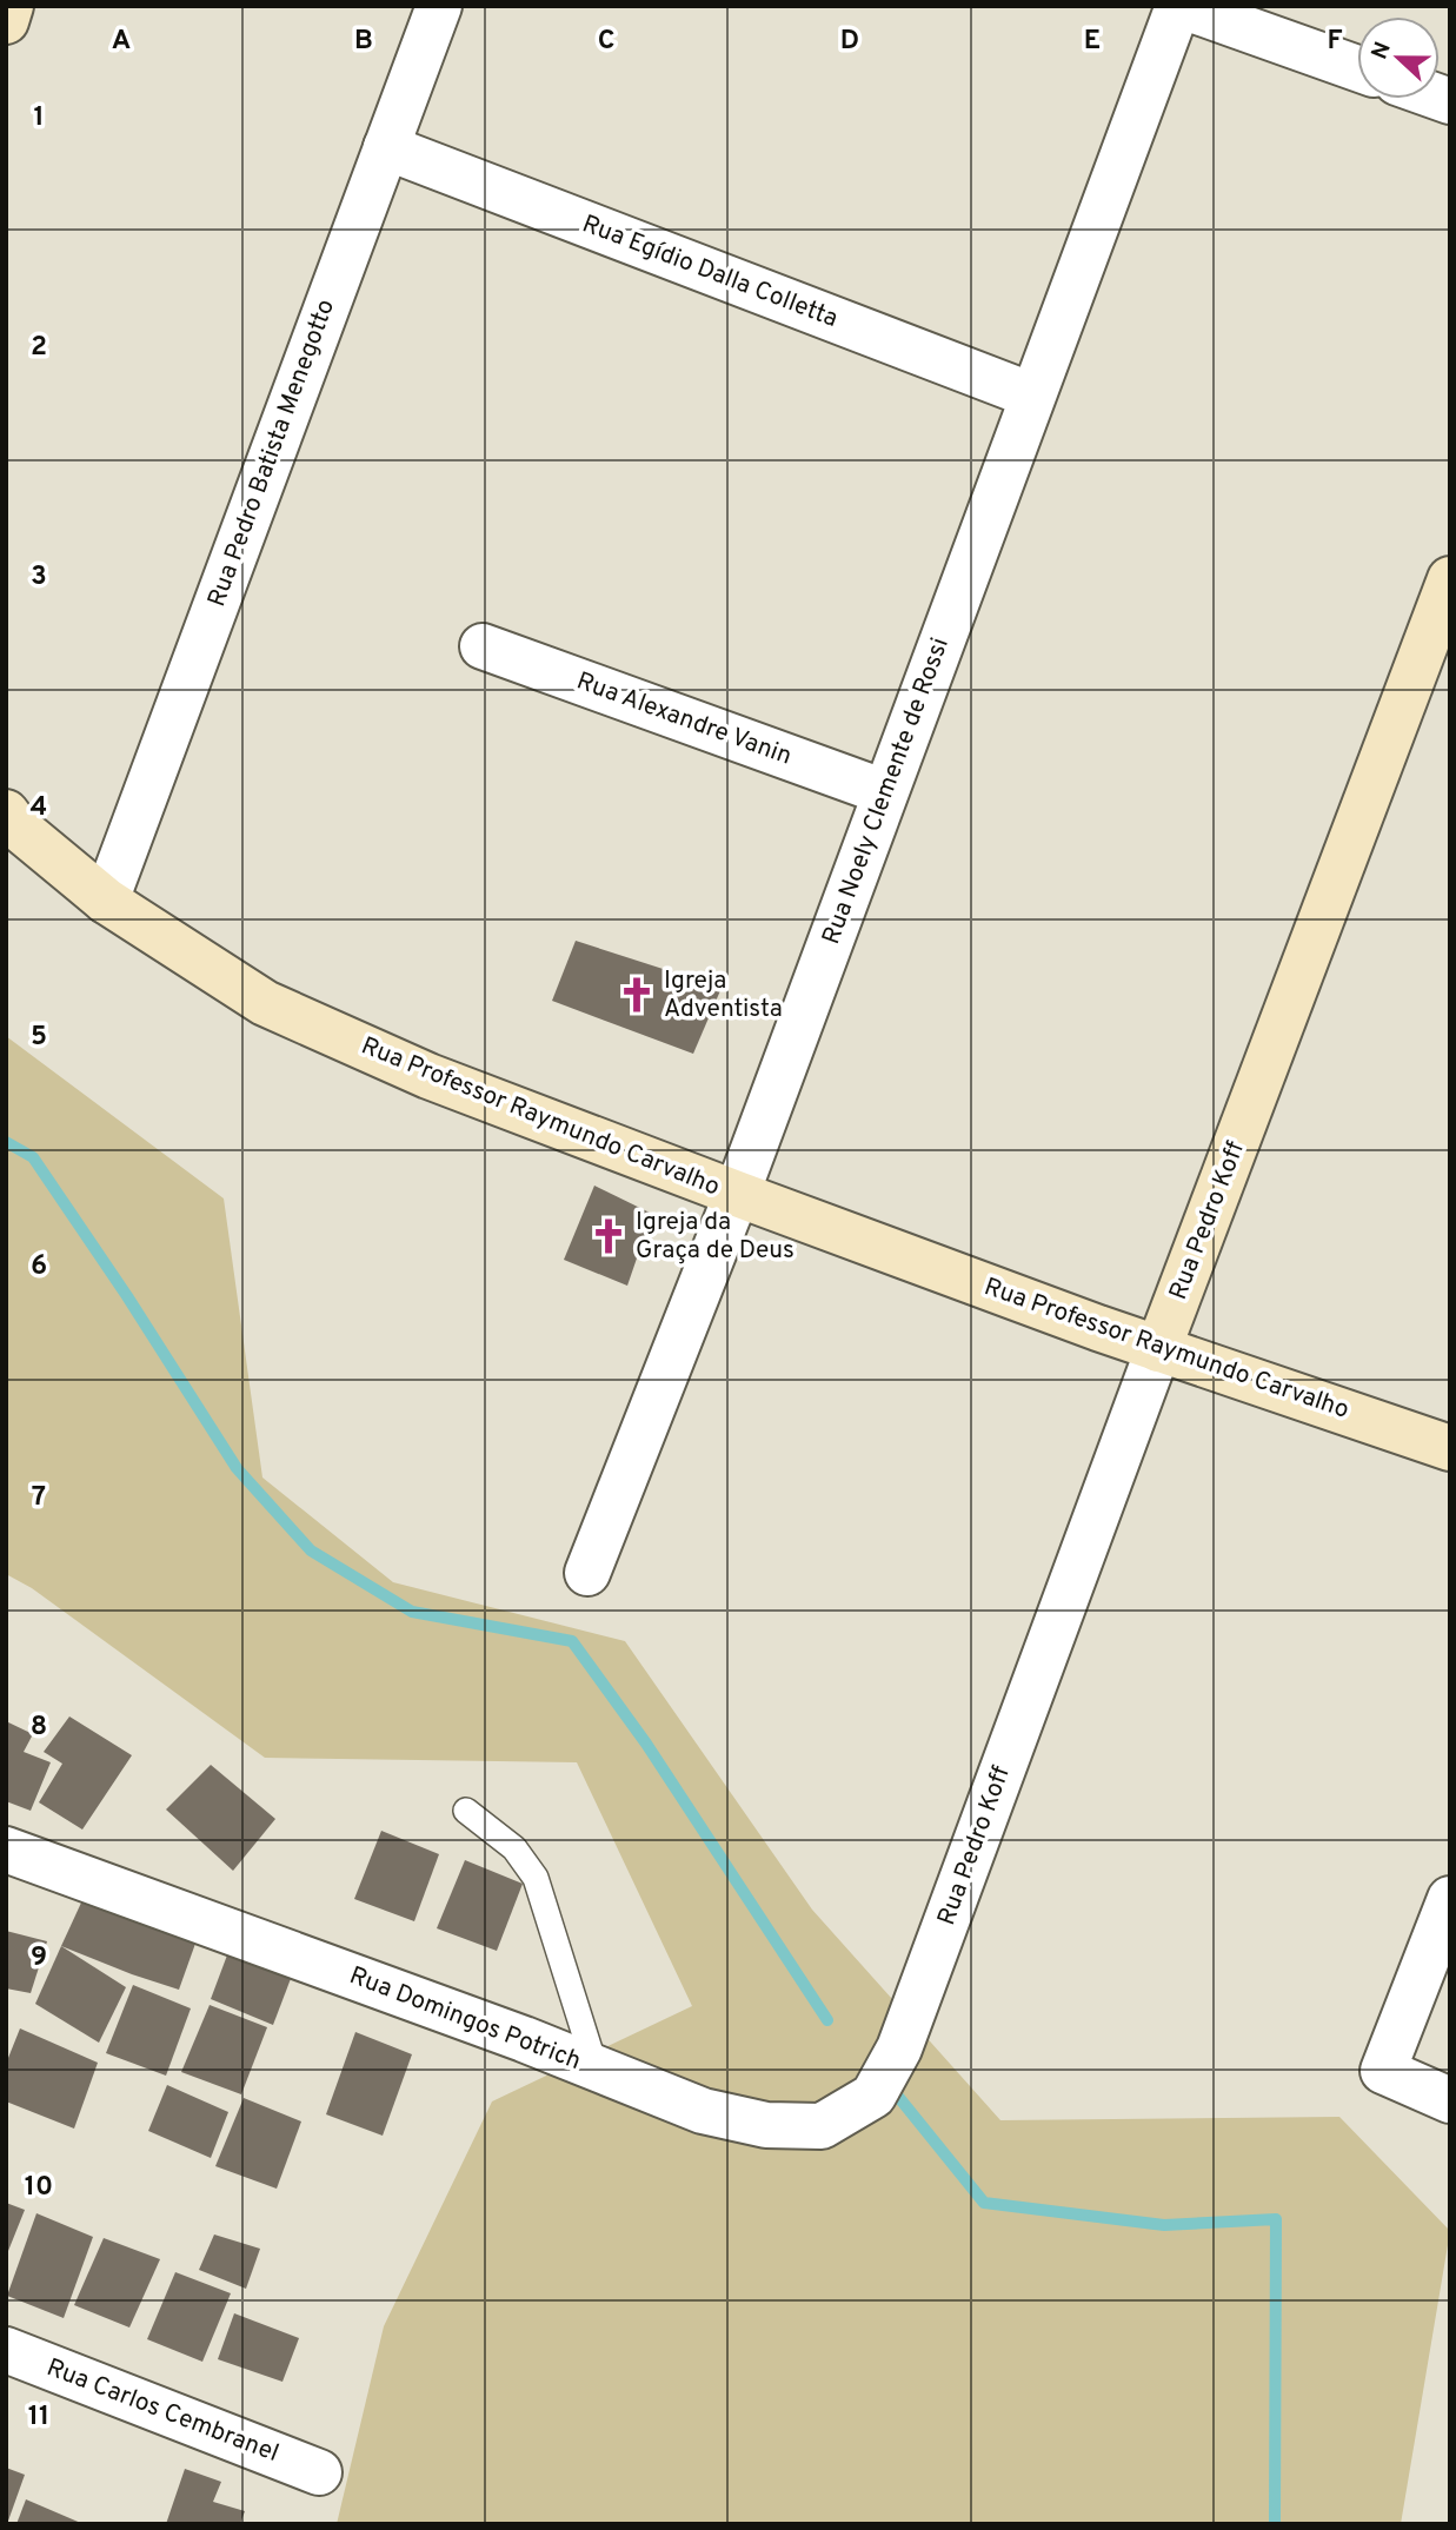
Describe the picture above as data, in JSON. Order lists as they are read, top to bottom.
{
  "streets": {
    "street": [
      "Rua Egídio Dalla Colletta",
      "Rua Pedro Batista Menegotto",
      "Rua Alexandre Vanin",
      "Rua Noely Clemente de Rossi",
      "Rua Professor Raymundo Carvalho",
      "Rua Pedro Koff",
      "Rua Domingos Potrich",
      "Rua Carlos Cembranel"
    ]
  },
  "crossings": [
    ["Rua Egídio Dalla Colletta", "Rua Pedro Batista Menegotto"],
    ["Rua Egídio Dalla Colletta", "Rua Noely Clemente de Rossi"],
    ["Rua Pedro Batista Menegotto", "Rua Professor Raymundo Carvalho"],
    ["Rua Alexandre Vanin", "Rua Noely Clemente de Rossi"],
    ["Rua Noely Clemente de Rossi", "Rua Professor Raymundo Carvalho"],
    ["Rua Professor Raymundo Carvalho", "Rua Pedro Koff"],
    ["Rua Pedro Koff", "Rua Domingos Potrich"]
  ],
  "places": {
    "church": ["Igreja Adventista", "Igreja da Graça de Deus"]
  },
  "north": "left",
  "grid": {
    "columns": [
      "A",
      "B",
      "C",
      "D",
      "E",
      "F"
    ],
    "rows": [
      "1",
      "2",
      "3",
      "4",
      "5",
      "6",
      "7",
      "8",
      "9",
      "10",
      "11"
    ]
  }
}
